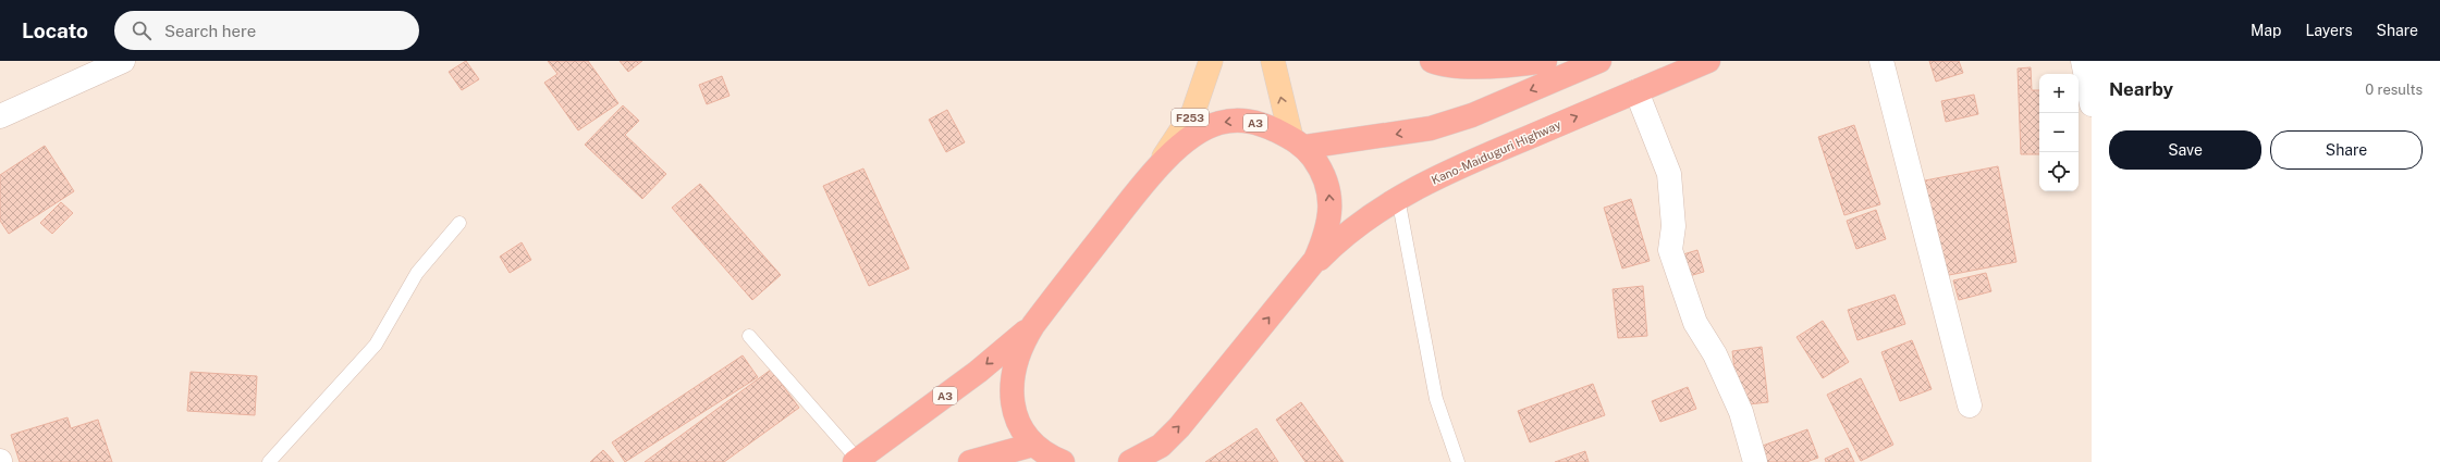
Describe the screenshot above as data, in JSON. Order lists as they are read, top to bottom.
{
  "streets": {
    "highway": ["A3", "Kano-Maiduguri Highway"],
    "main road": ["F253"]
  },
  "crossings": [
    ["F253", "A3"],
    ["A3", "Kano-Maiduguri Highway"]
  ],
  "page": {
    "header": "Locato",
    "search": "Search here",
    "nav": ["Map", "Layers", "Share"],
    "heading": ["Nearby", "0 results"],
    "map_buttons": ["+", "−"],
    "buttons": ["Save", "Share"]
  }
}
